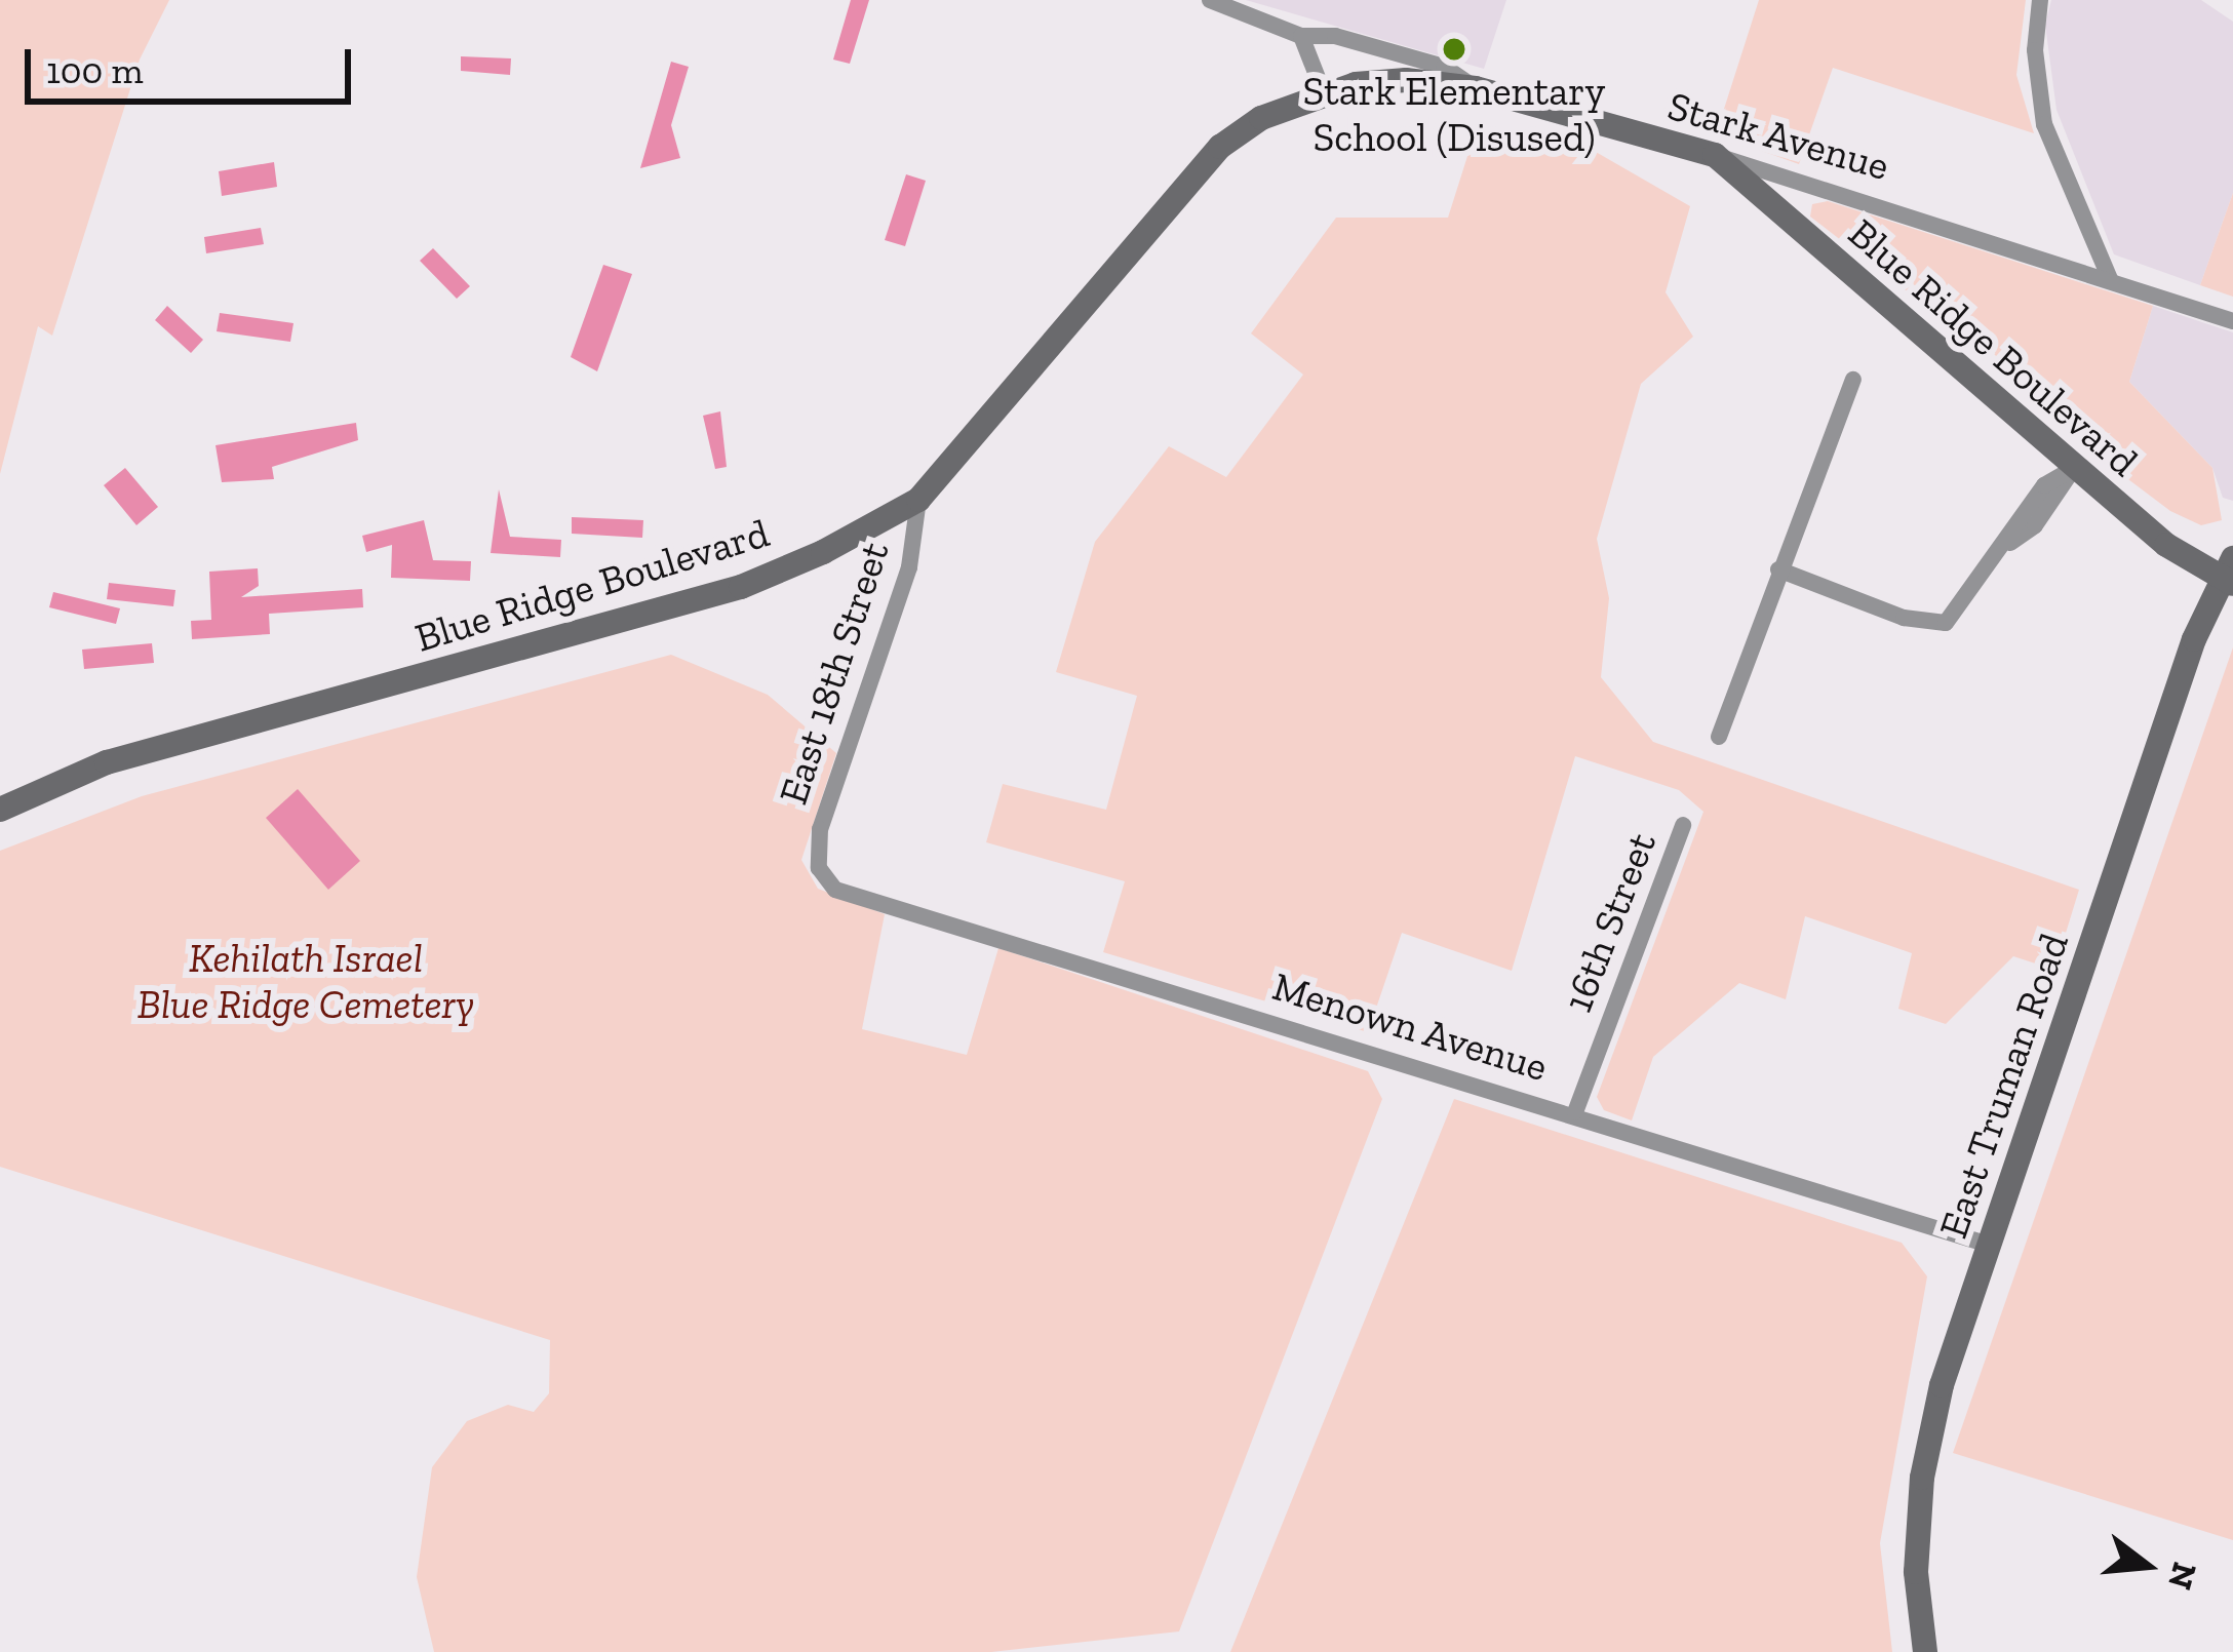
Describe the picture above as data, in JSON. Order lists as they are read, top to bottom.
{
  "streets": {
    "main road": ["Stark Avenue", "Blue Ridge Boulevard", "East Truman Road"],
    "street": ["East 18th Street", "16th Street", "Menown Avenue"]
  },
  "crossings": [
    ["Stark Avenue", "Blue Ridge Boulevard"],
    ["Blue Ridge Boulevard", "East 18th Street"],
    ["East 18th Street", "Menown Avenue"],
    ["16th Street", "Menown Avenue"],
    ["Menown Avenue", "East Truman Road"]
  ],
  "parks": ["Kehilath Israel Blue Ridge Cemetery"],
  "places": ["Stark Elementary School (Disused)"],
  "scale_bar": "100 m",
  "north": "right"
}
